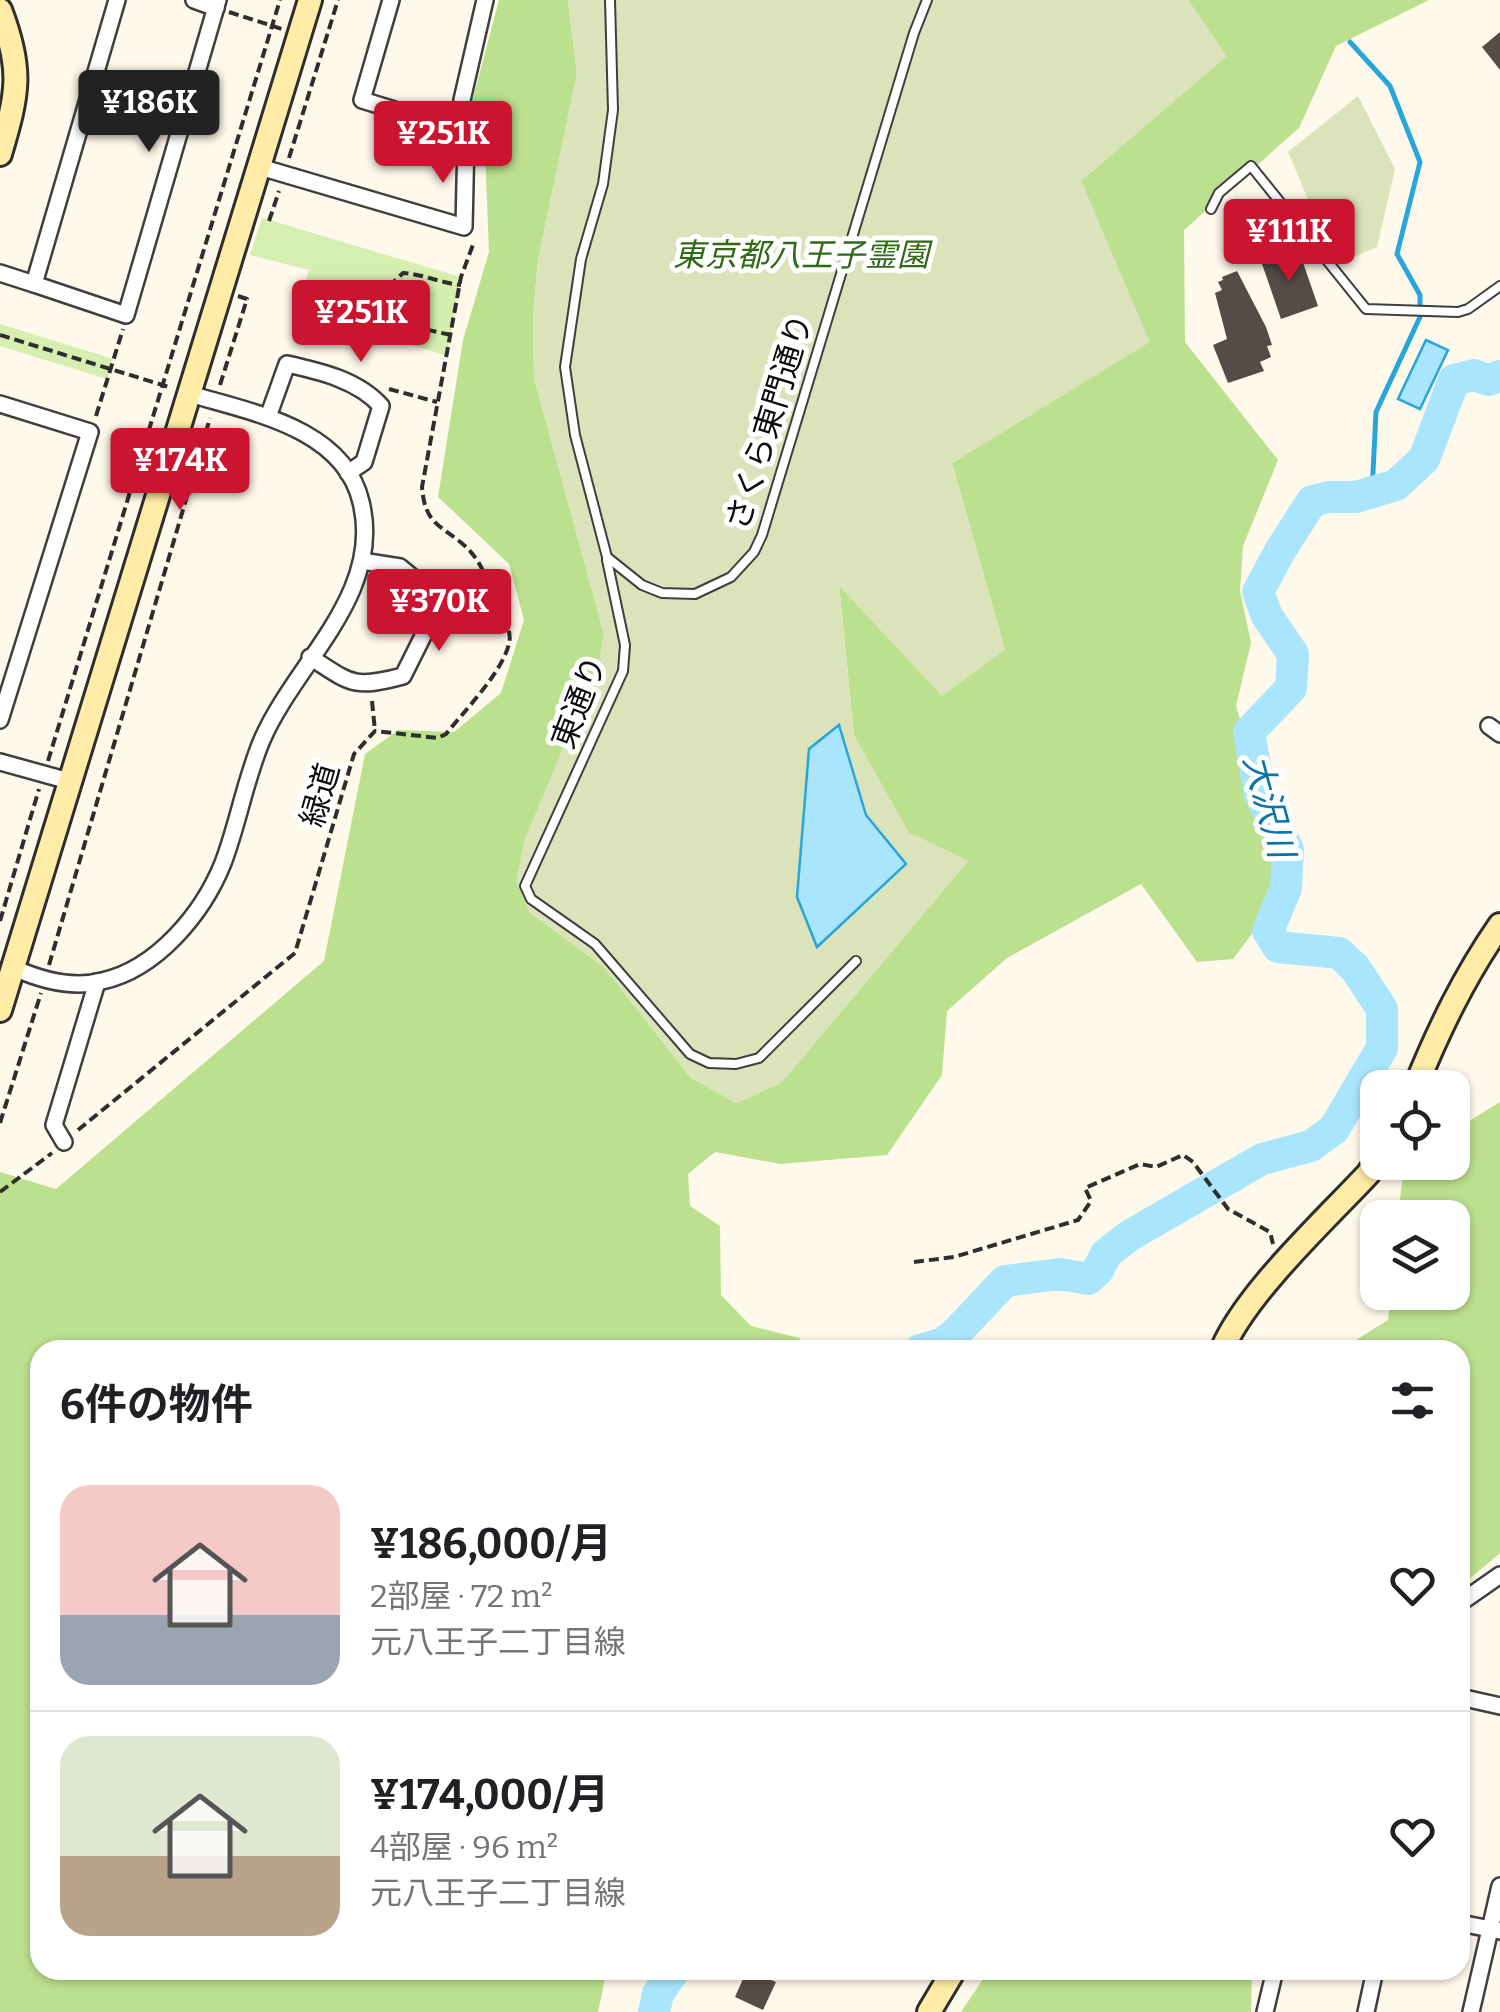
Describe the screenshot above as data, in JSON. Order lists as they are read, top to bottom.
{
  "streets": {
    "lane": ["さくら東門通り", "東通り"],
    "path": ["緑道"]
  },
  "crossings": [
    ["さくら東門通り", "東通り"]
  ],
  "water": ["大沢川"],
  "parks": ["東京都八王子霊園"],
  "page": {
    "price": [
      "¥186K",
      "¥251K",
      "¥111K",
      "¥251K",
      "¥174K",
      "¥370K"
    ],
    "heading": "6件の物件",
    "list": [
      {
        "name": "¥186,000/月",
        "note": "2部屋 · 72 m² · 元八王子二丁目線"
      },
      {
        "name": "¥174,000/月",
        "note": "4部屋 · 96 m² · 元八王子二丁目線"
      }
    ]
  }
}
